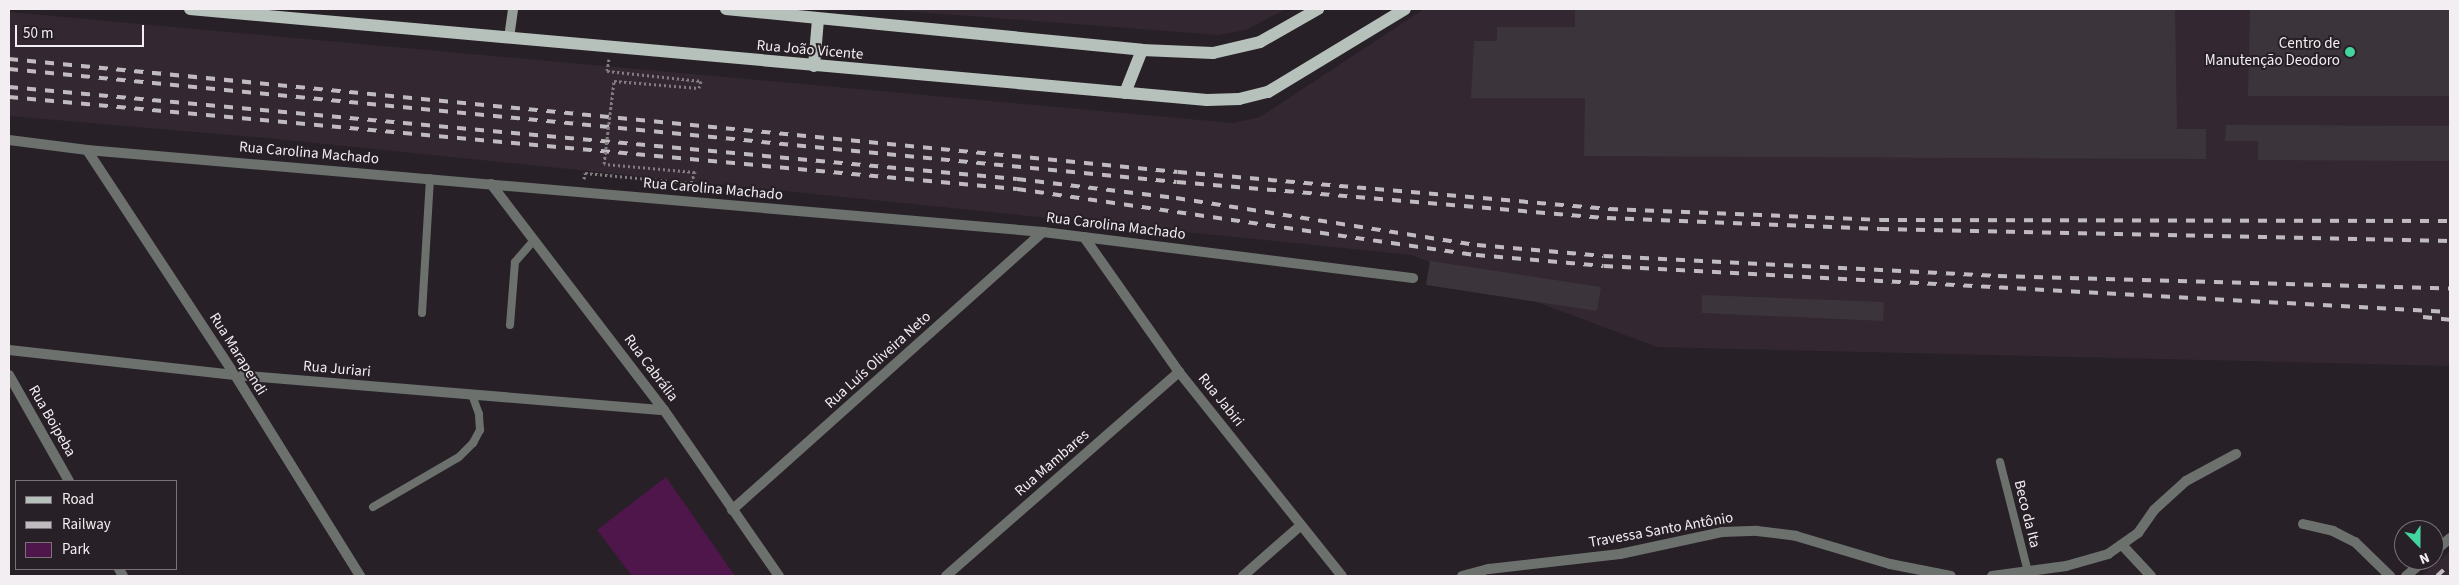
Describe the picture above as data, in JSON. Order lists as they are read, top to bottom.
{
  "streets": {
    "main road": ["Rua João Vicente"],
    "street": [
      "Rua Carolina Machado",
      "Rua Marapendi",
      "Rua Luís Oliveira Neto",
      "Rua Cabrália",
      "Rua Juriari",
      "Rua Jabiri",
      "Rua Boipeba",
      "Rua Mambares",
      "Travessa Santo Antônio"
    ],
    "lane": ["Beco da Ita"]
  },
  "crossings": [
    ["Rua Carolina Machado", "Rua Marapendi"],
    ["Rua Carolina Machado", "Rua Luís Oliveira Neto"],
    ["Rua Carolina Machado", "Rua Cabrália"],
    ["Rua Carolina Machado", "Rua Jabiri"],
    ["Rua Marapendi", "Rua Juriari"],
    ["Rua Luís Oliveira Neto", "Rua Cabrália"],
    ["Rua Cabrália", "Rua Juriari"],
    ["Rua Jabiri", "Rua Mambares"]
  ],
  "places": ["Centro de Manutenção Deodoro"],
  "legend": ["Road", "Railway", "Park"],
  "scale_bar": "50 m",
  "north": "bottom"
}
